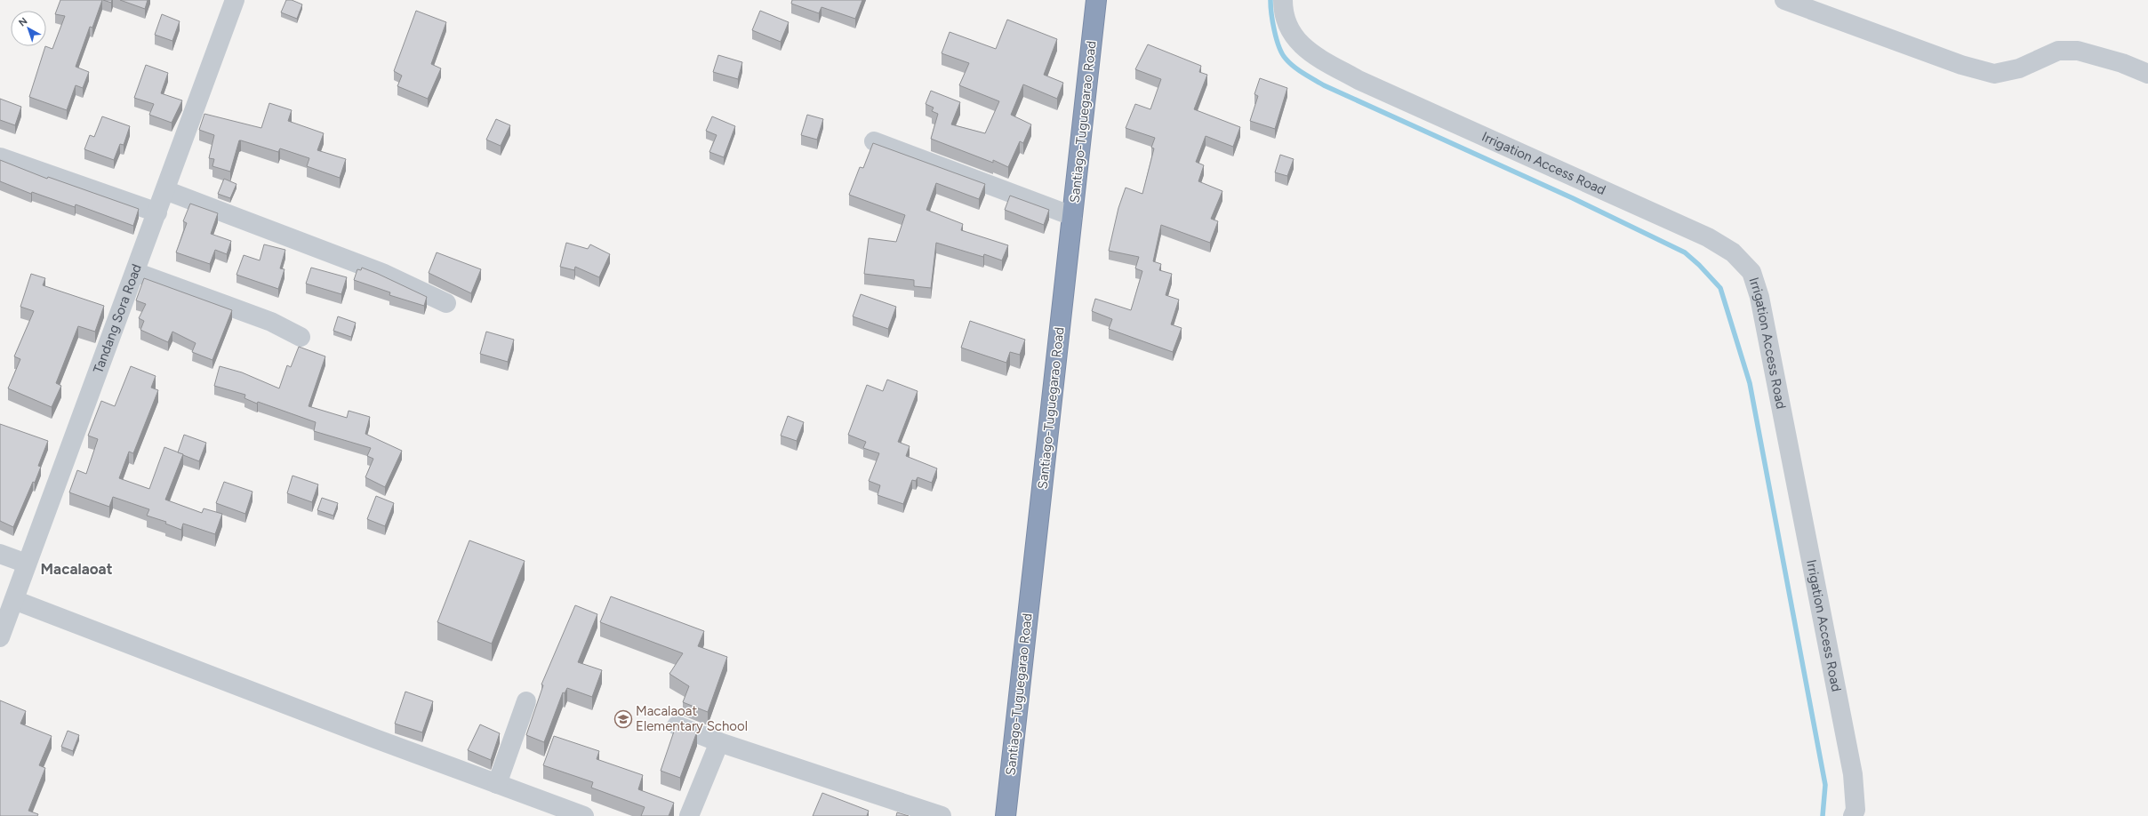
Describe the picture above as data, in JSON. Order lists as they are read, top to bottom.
{
  "streets": {
    "highway": ["Santiago-Tuguegarao Road"],
    "street": ["Irrigation Access Road", "Tandang Sora Road"]
  },
  "districts": ["Macalaoat"],
  "places": {
    "school or university": ["Macalaoat Elementary School"]
  },
  "north": "top left"
}
